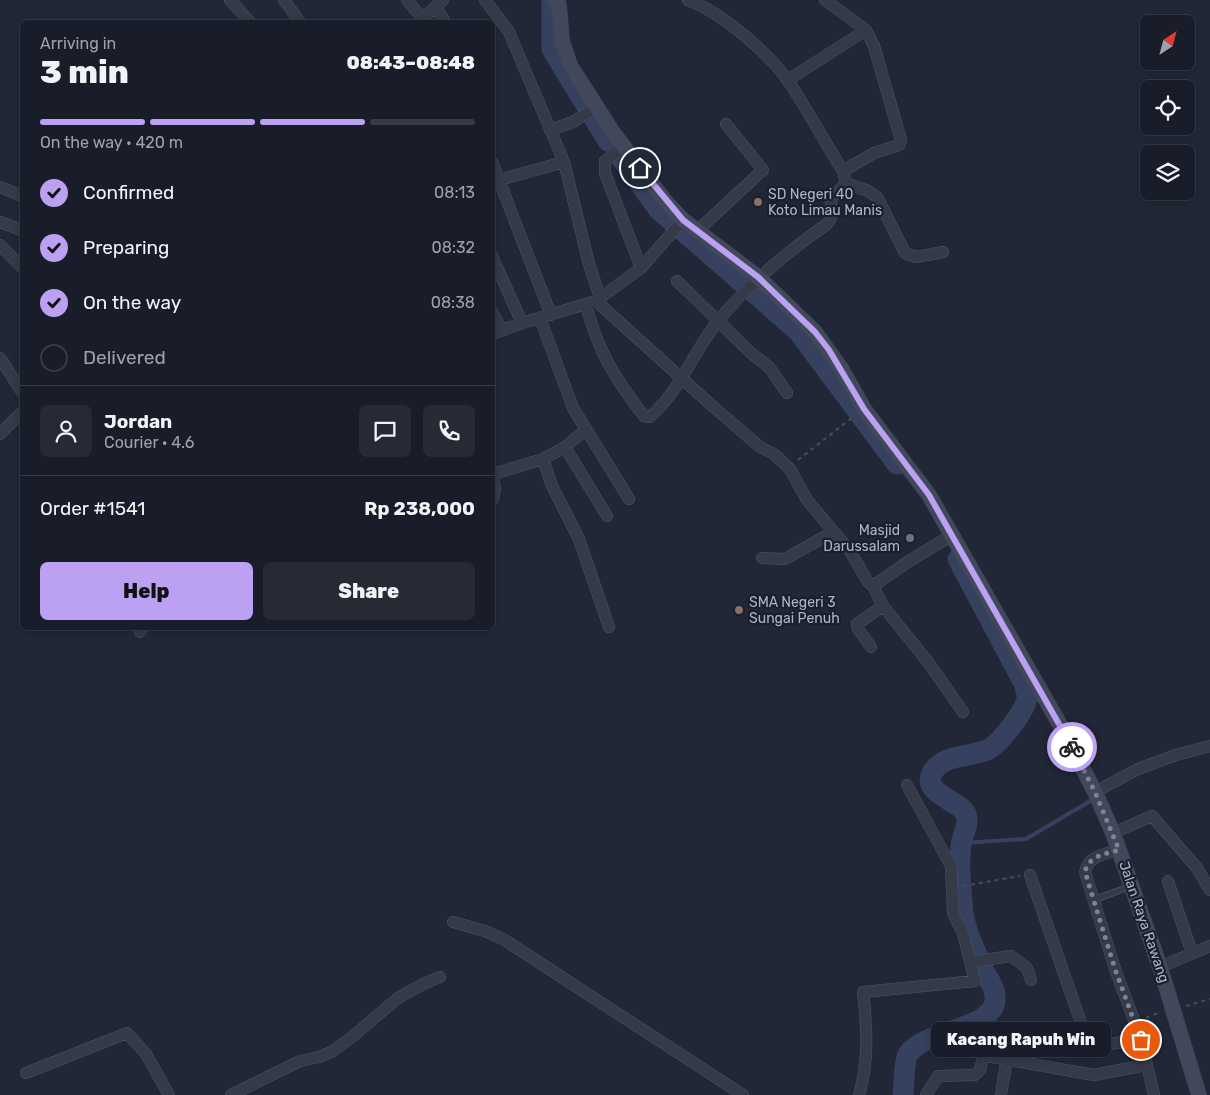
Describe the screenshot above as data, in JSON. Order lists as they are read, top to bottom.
{
  "streets": {
    "main road": ["Jalan Raya Rawang"]
  },
  "places": [
    "SD Negeri 40 Koto Limau Manis",
    "Masjid Darussalam",
    "SMA Negeri 3 Sungai Penuh",
    "Kacang Rapuh Win"
  ],
  "north": "top right",
  "page": {
    "heading": ["3 min", "Arriving in", "08:43–08:48"],
    "panel": [
      "Jordan",
      "Courier · 4.6",
      "Order #1541",
      "Rp 238,000"
    ],
    "bar": "On the way · 420 m",
    "list": [
      ["Confirmed", "08:13"],
      ["Preparing", "08:32"],
      ["On the way", "08:38"],
      "Delivered"
    ],
    "buttons": ["Help", "Share"],
    "bubble": "Kacang Rapuh Win"
  }
}
